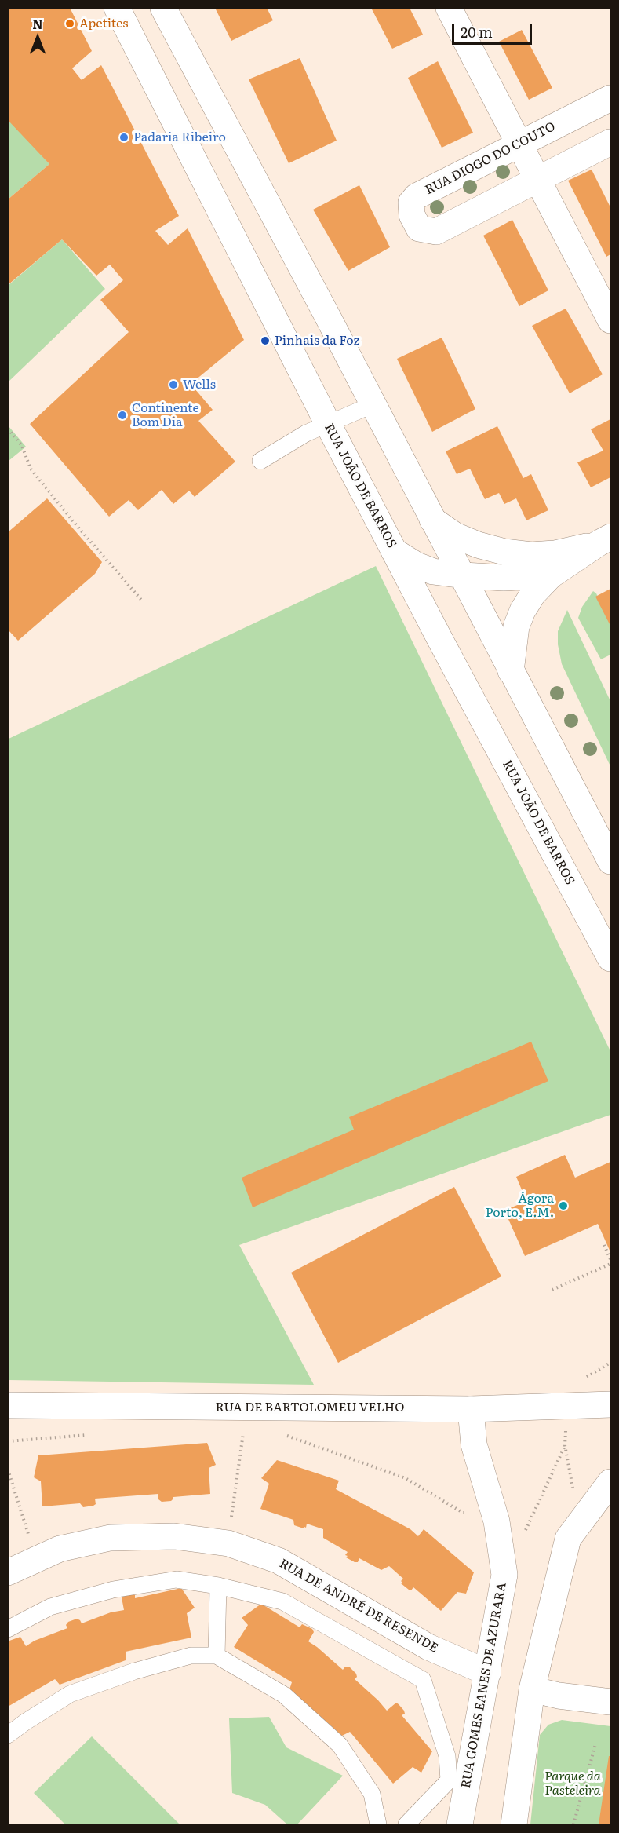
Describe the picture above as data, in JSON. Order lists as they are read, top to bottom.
{
  "streets": {
    "street": [
      "RUA DIOGO DO COUTO",
      "RUA JOÃO DE BARROS",
      "RUA DE BARTOLOMEU VELHO",
      "RUA DE ANDRÉ DE RESENDE",
      "RUA GOMES EANES DE AZURARA"
    ]
  },
  "crossings": [
    ["RUA DE BARTOLOMEU VELHO", "RUA GOMES EANES DE AZURARA"],
    ["RUA DE ANDRÉ DE RESENDE", "RUA GOMES EANES DE AZURARA"]
  ],
  "parks": ["Parque da Pasteleira"],
  "places": [
    "Apetites",
    "Padaria Ribeiro",
    "Pinhais da Foz",
    "Wells",
    "Continente Bom Dia",
    "Ágora Porto, E.M."
  ],
  "scale_bar": "20 m",
  "north": "top"
}
